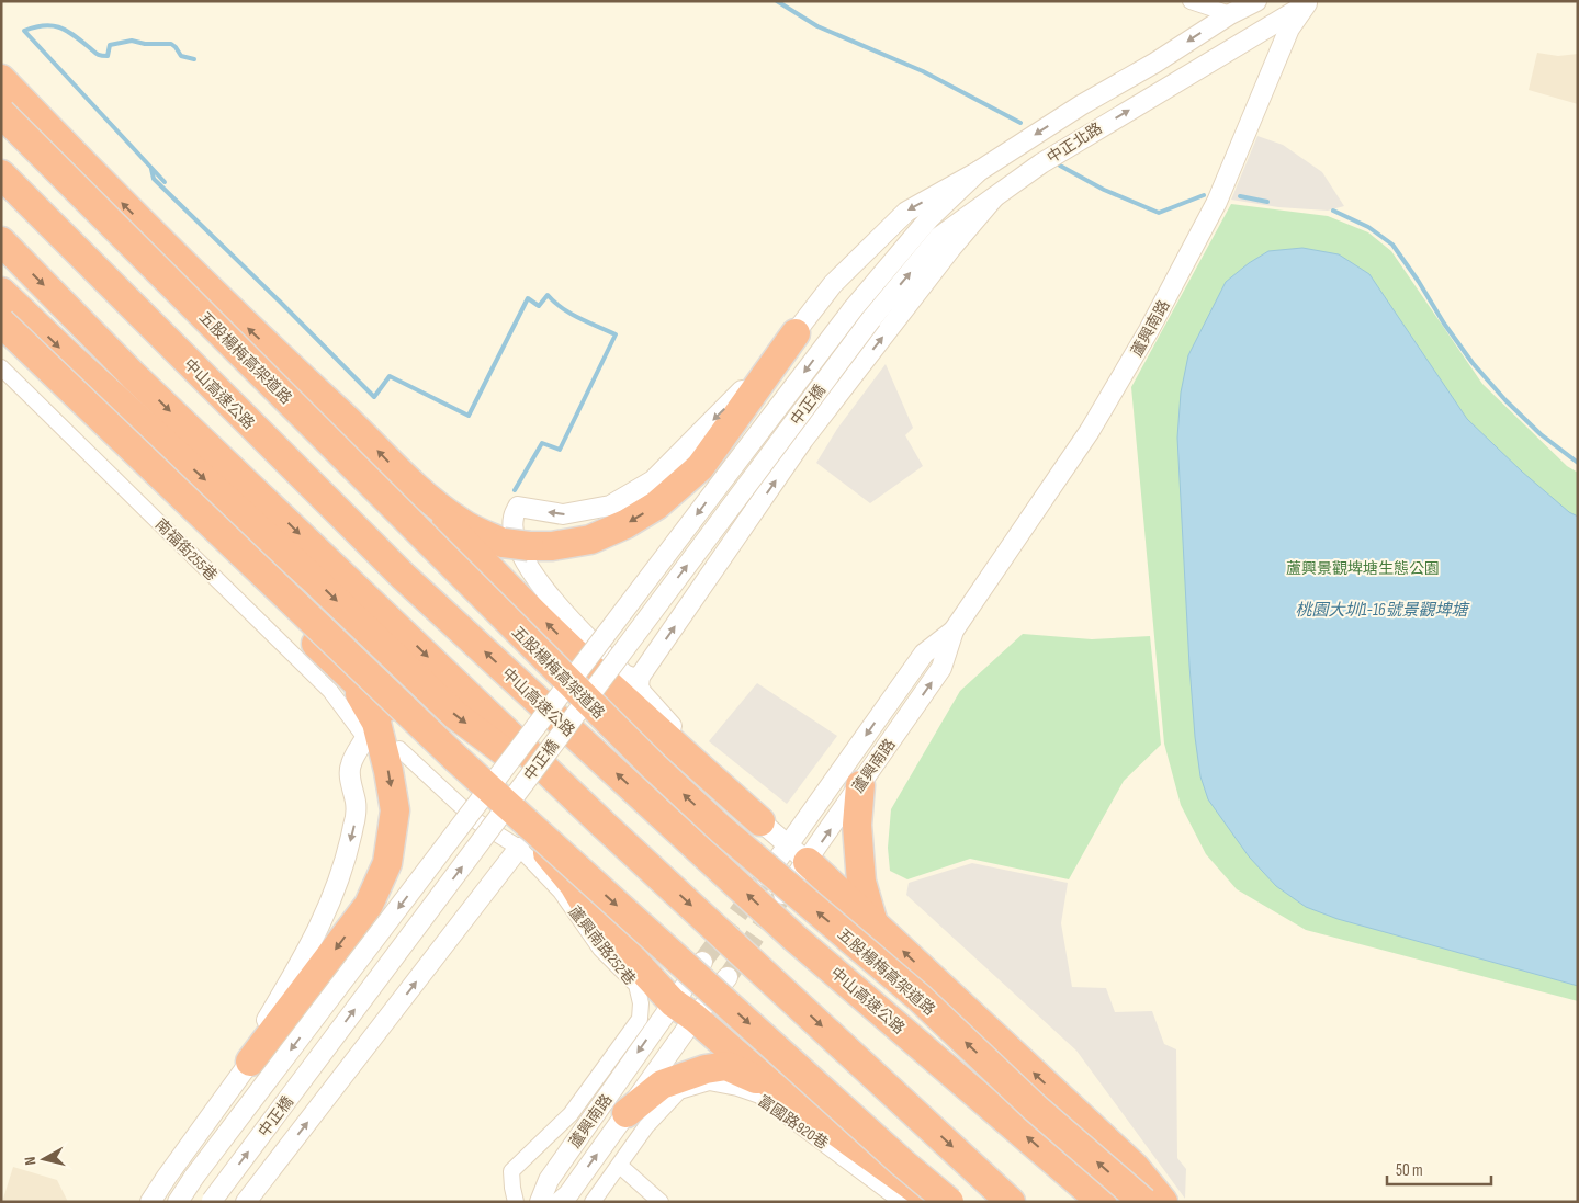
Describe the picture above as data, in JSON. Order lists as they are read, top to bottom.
{
  "streets": {
    "highway": ["五股楊梅高架道路", "中山高速公路"],
    "street": [
      "中正北路",
      "蘆興南路",
      "中正橋",
      "南福街255巷",
      "蘆興南路252巷",
      "富國路920巷"
    ]
  },
  "crossings": [
    ["中正北路", "蘆興南路"],
    ["中正北路", "中正橋"]
  ],
  "water": ["桃園大圳1-16號景觀埤塘"],
  "parks": ["蘆興景觀埤塘生態公園"],
  "scale_bar": "50 m",
  "north": "left"
}
